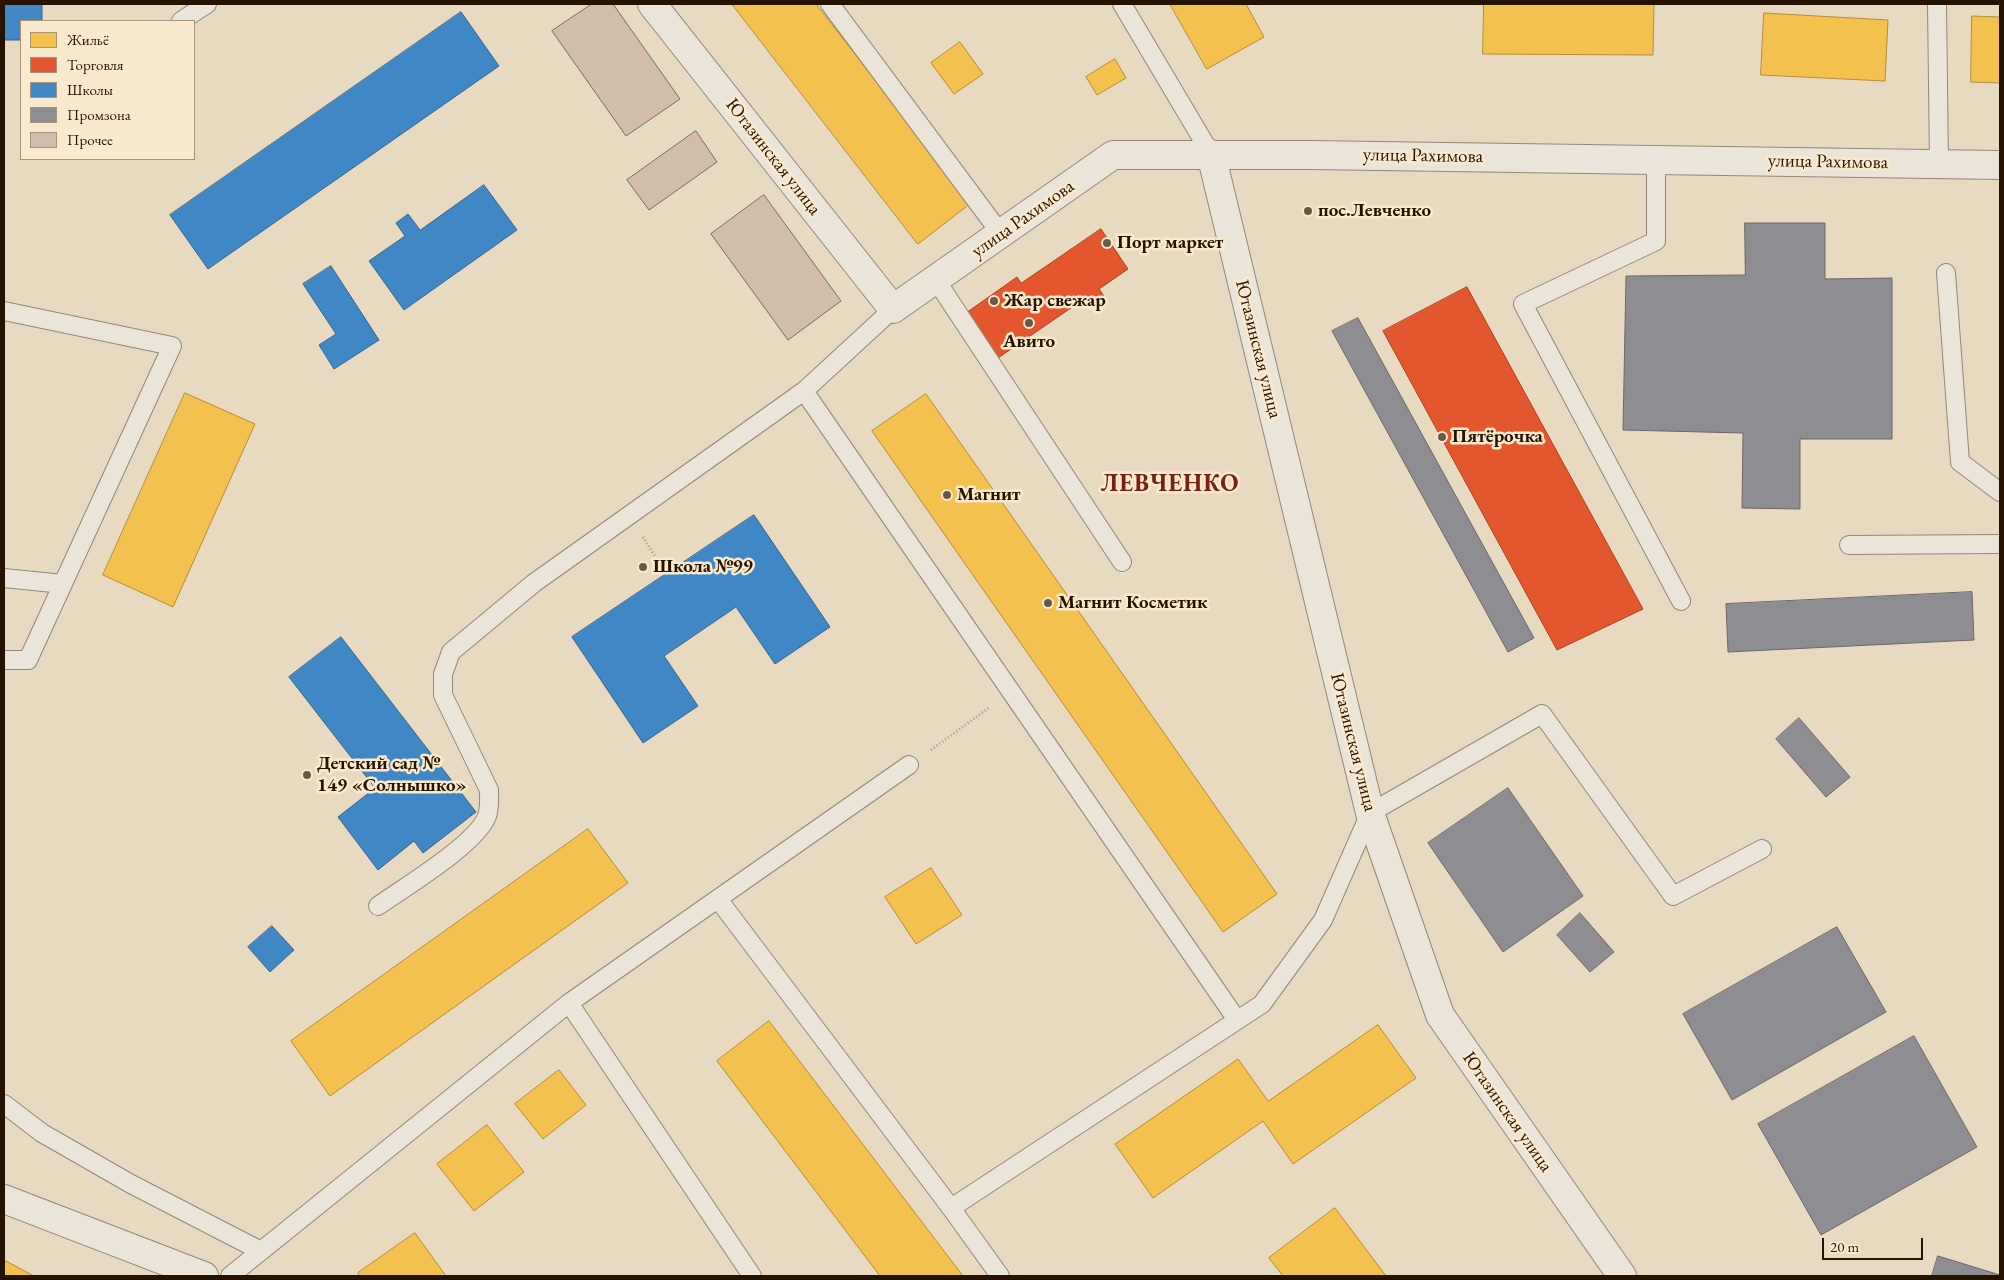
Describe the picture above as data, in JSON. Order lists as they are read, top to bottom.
{
  "streets": {
    "street": ["улица Рахимова", "Ютазинская улица"]
  },
  "crossings": [
    ["улица Рахимова", "Ютазинская улица"]
  ],
  "districts": ["ЛЕВЧЕНКО"],
  "places": [
    "пос.Левченко",
    "Порт маркет",
    "Жар свежар",
    "Авито",
    "Пятёрочка",
    "Магнит",
    "Школа №99",
    "Магнит Косметик",
    "Детский сад № 149 «Солнышко»"
  ],
  "legend": [
    "Жильё",
    "Торговля",
    "Школы",
    "Промзона",
    "Прочее"
  ],
  "scale_bar": "20 m"
}
